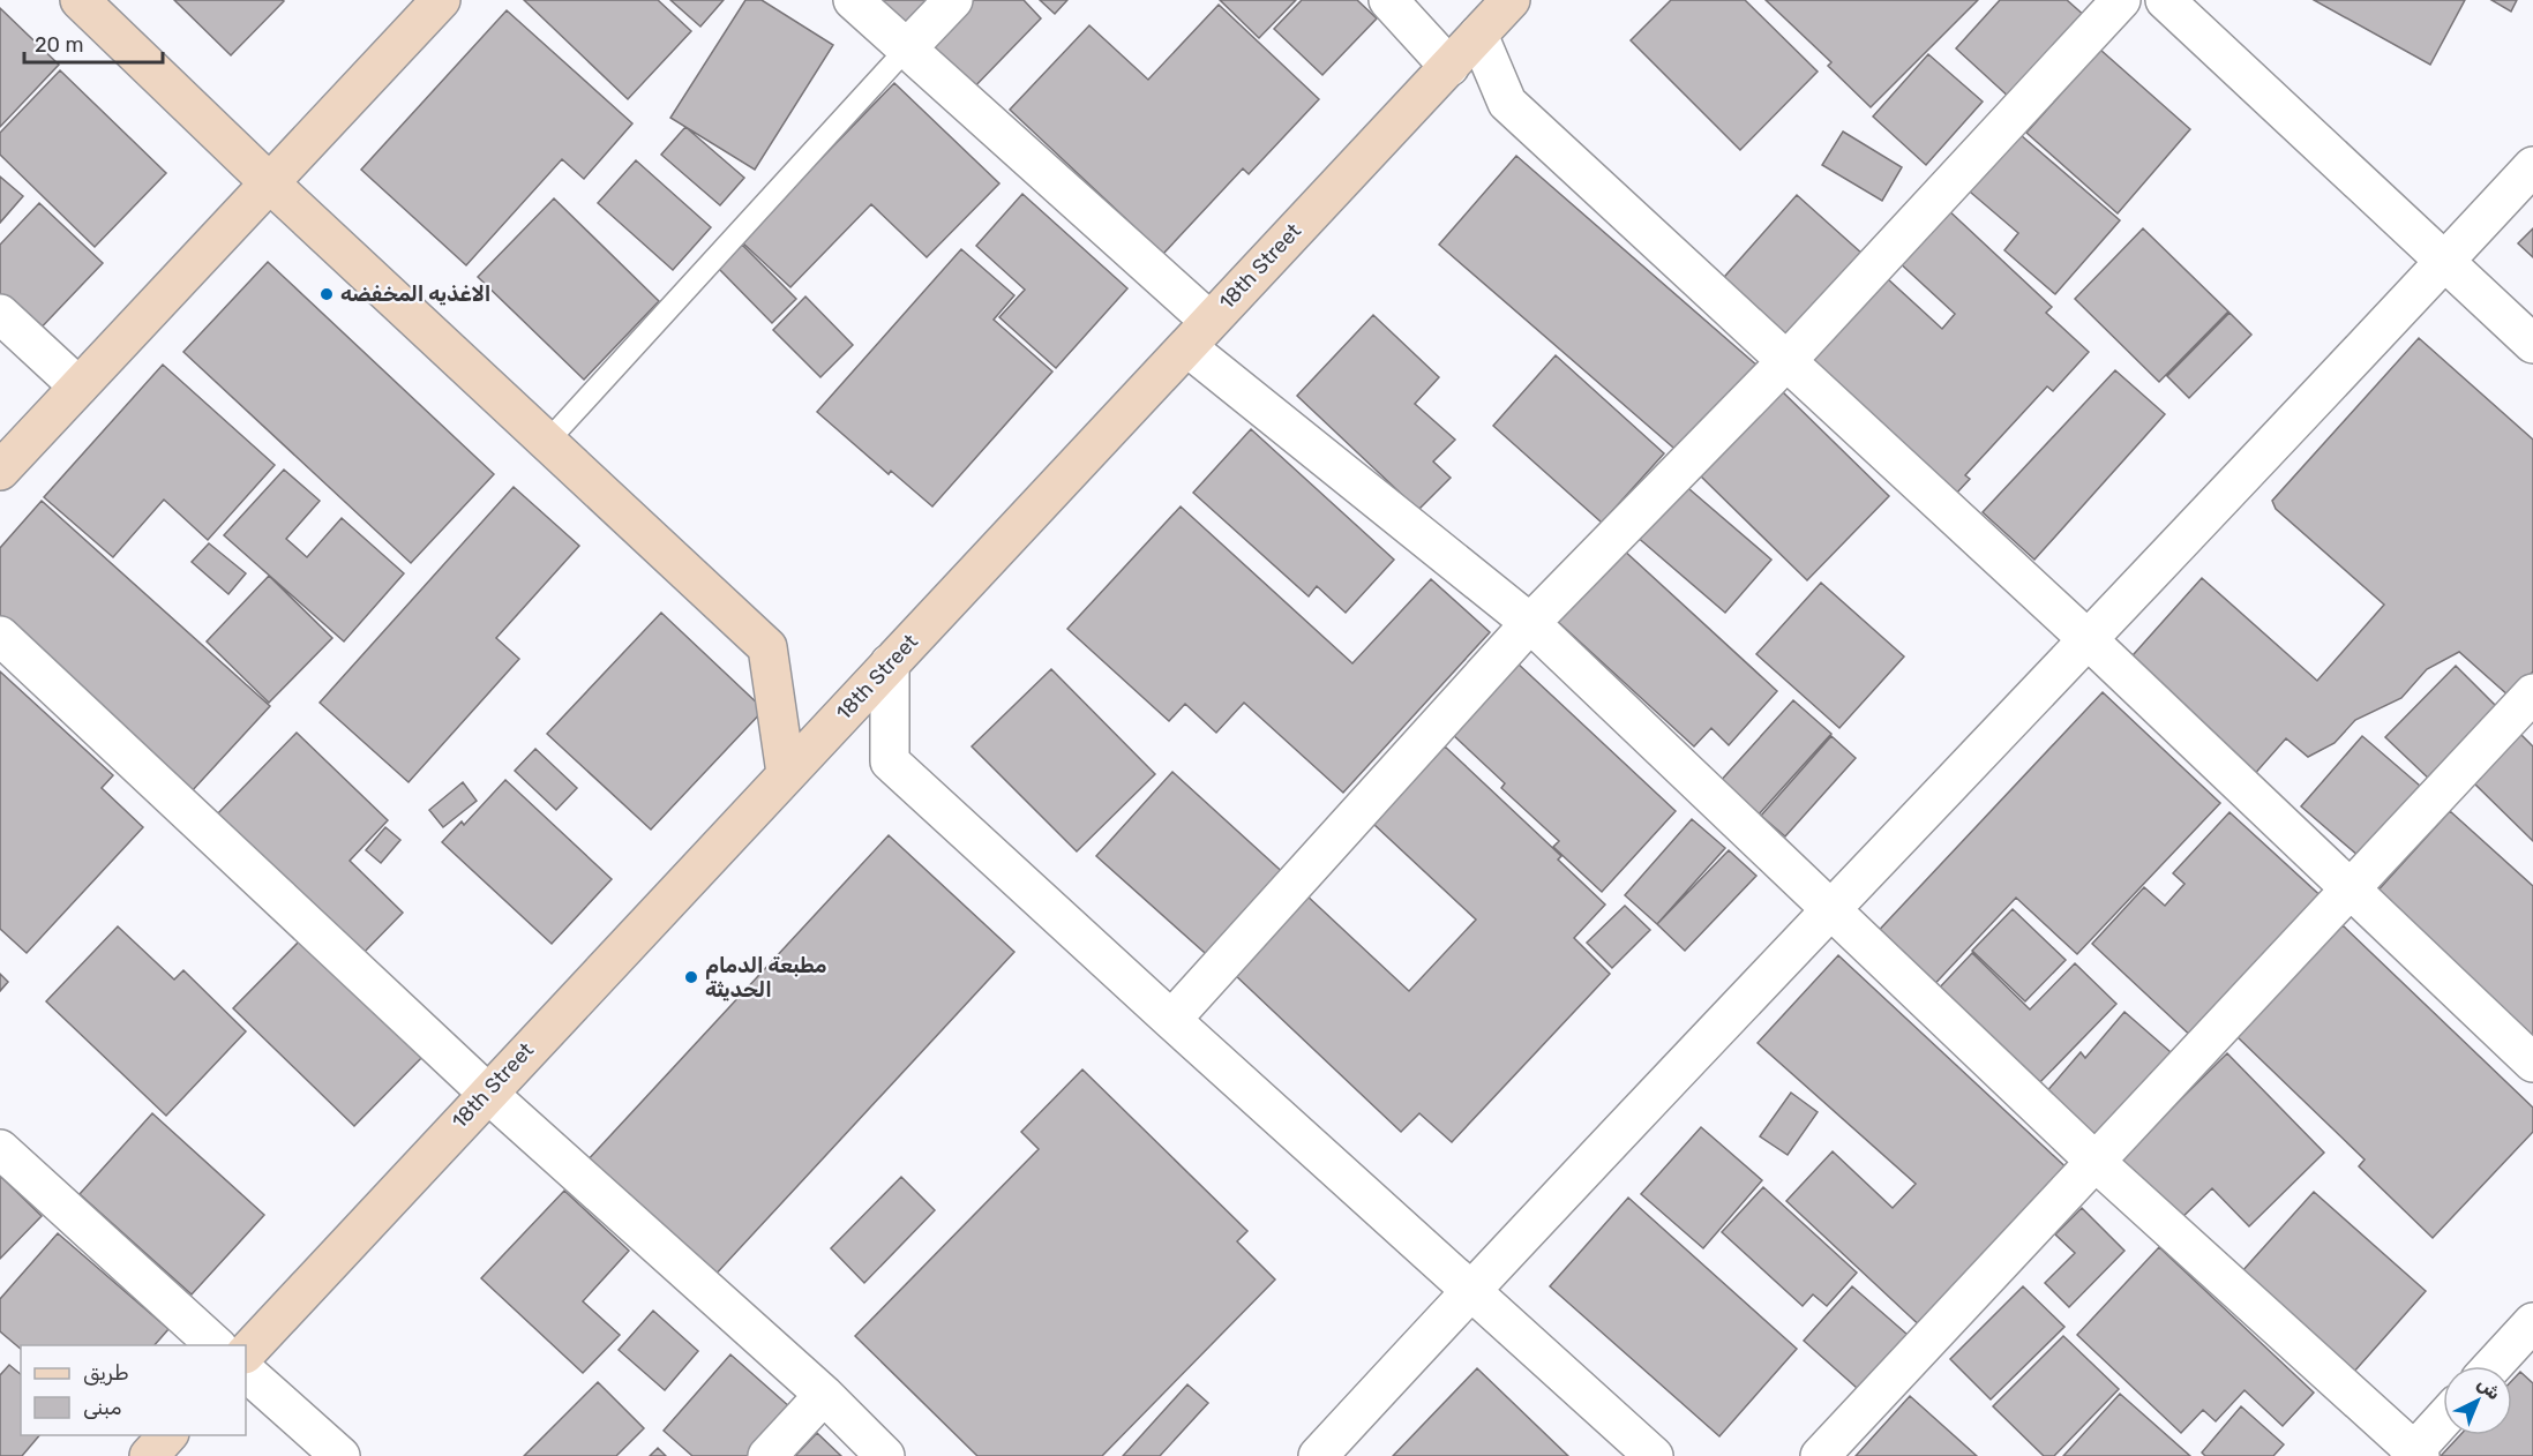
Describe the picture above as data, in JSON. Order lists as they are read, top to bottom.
{
  "streets": {
    "street": ["18th Street"]
  },
  "places": ["الاغذيه المخفضه", "مطبعة الدمام الحديثة"],
  "legend": ["طريق", "مبنى"],
  "scale_bar": "20 m",
  "north": "top right"
}
